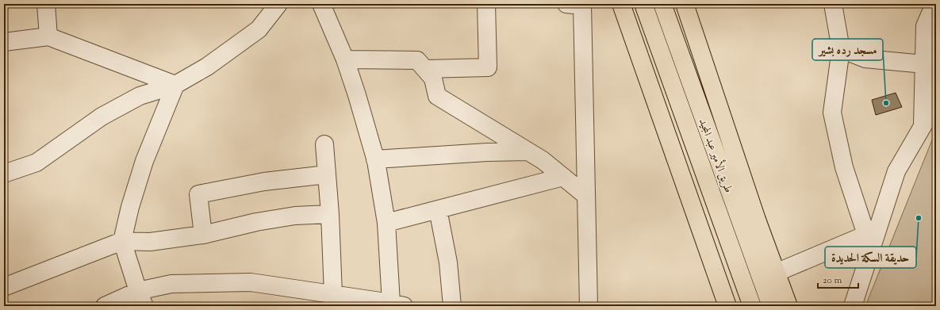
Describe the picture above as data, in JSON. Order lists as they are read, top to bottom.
{
  "streets": {
    "main road": ["طريق الأمير عبد المجيد"]
  },
  "places": ["مسجد رده بشير", "حديقة السكة الحديدة"],
  "scale_bar": "20 m"
}
